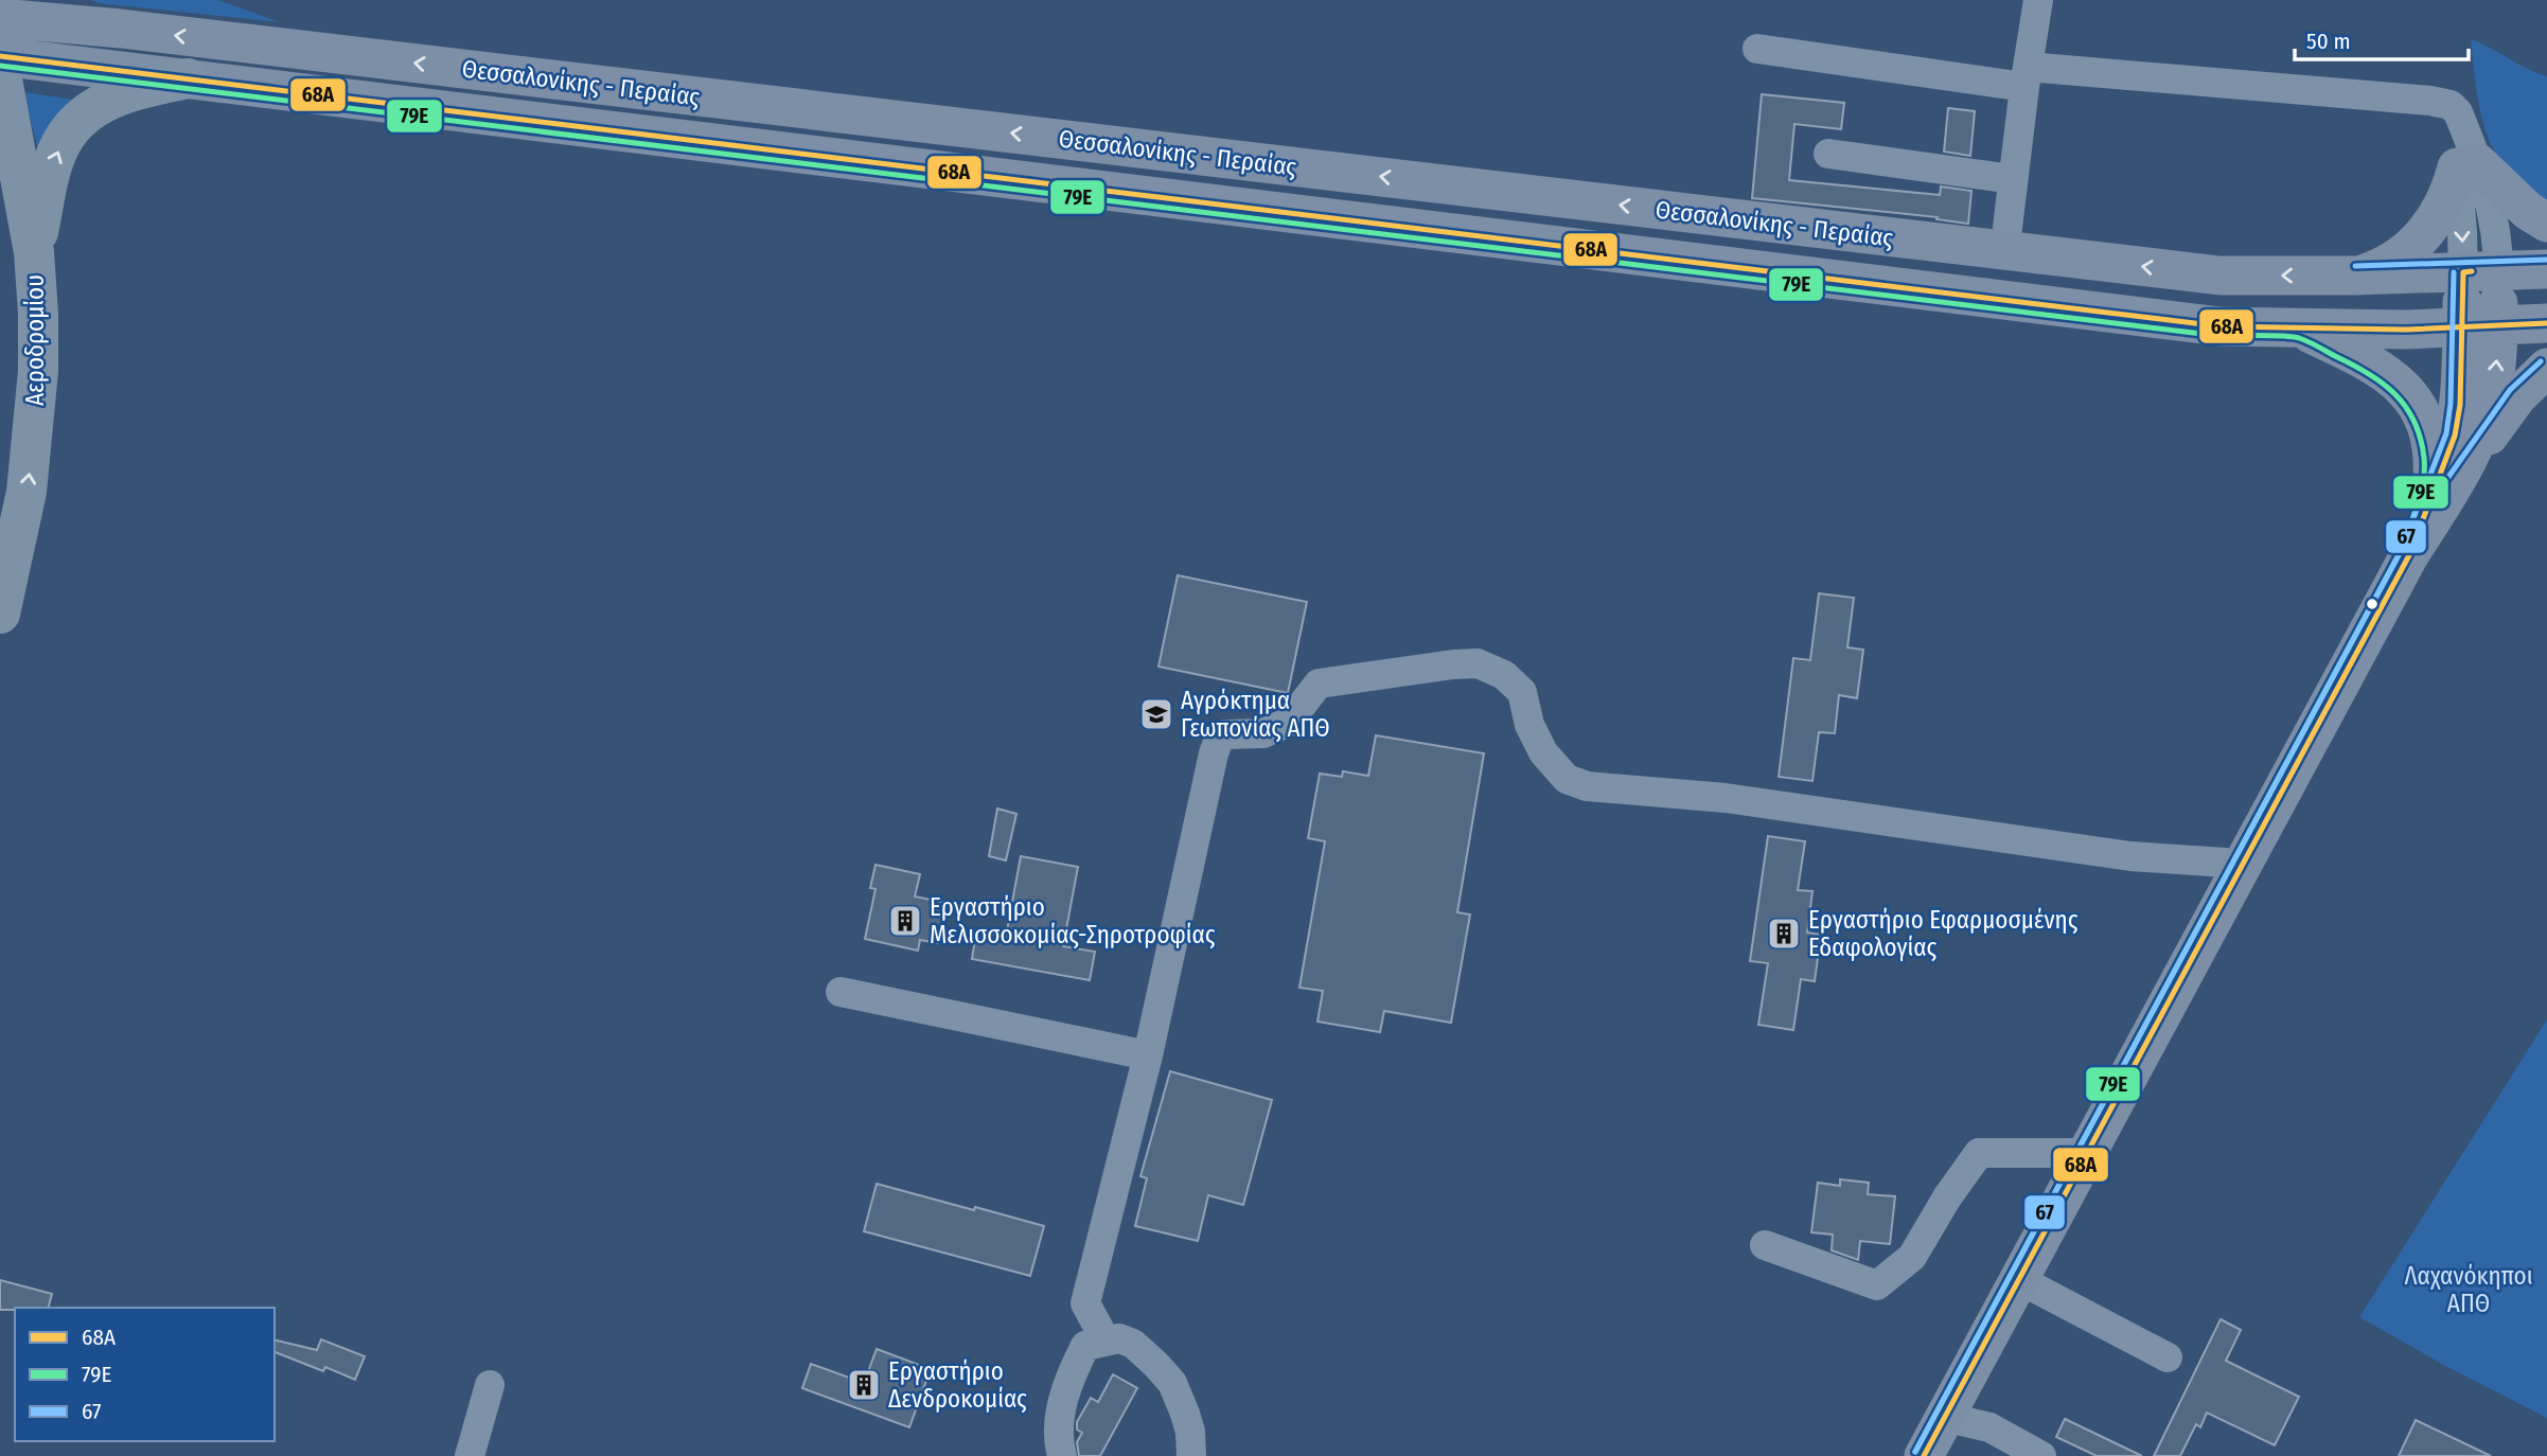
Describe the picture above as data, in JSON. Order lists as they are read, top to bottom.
{
  "streets": {
    "highway": ["Αεροδρομίου"],
    "main road": ["Θεσσαλονίκης - Περαίας"]
  },
  "one_way": ["Αεροδρομίου"],
  "parks": ["Λαχανόκηποι ΑΠΘ"],
  "places": {
    "school or university": ["Αγρόκτημα Γεωπονίας ΑΠΘ"],
    "building": ["Εργαστήριο Μελισσοκομίας-Σηροτροφίας", "Εργαστήριο Εφαρμοσμένης Εδαφολογίας", "Εργαστήριο Δενδροκομίας"]
  },
  "lines": ["transit line 68Α", "transit line 79Ε", "transit line 67"],
  "legend": ["68Α", "79Ε", "67"],
  "scale_bar": "50 m"
}
